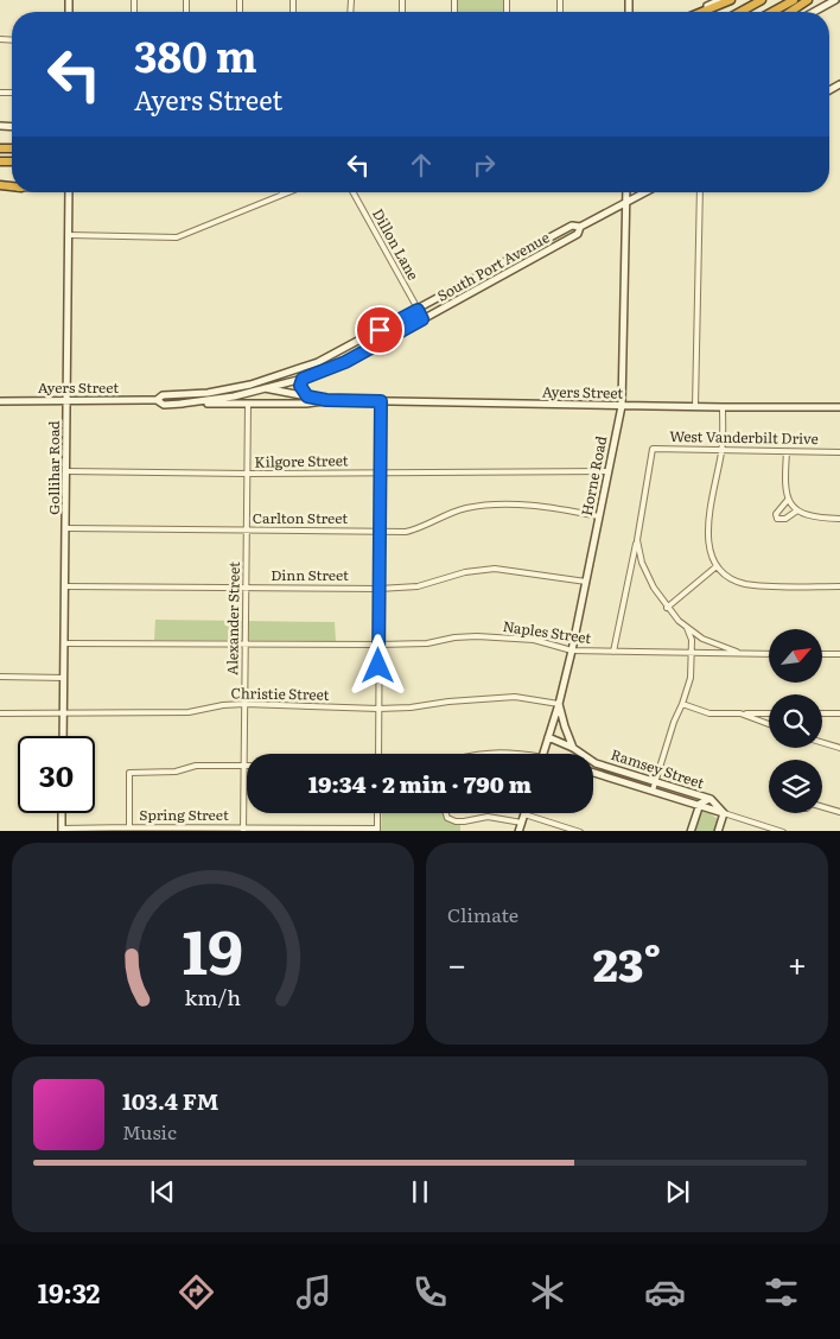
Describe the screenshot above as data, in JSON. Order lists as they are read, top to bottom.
{
  "streets": {
    "main road": [
      "South Port Avenue",
      "Ayers Street",
      "Gollihar Road",
      "Horne Road",
      "Ramsey Street"
    ],
    "street": [
      "Dillon Lane",
      "West Vanderbilt Drive",
      "Kilgore Street",
      "Carlton Street",
      "Dinn Street",
      "Alexander Street",
      "Naples Street",
      "Christie Street",
      "Spring Street"
    ]
  },
  "crossings": [
    ["Dillon Lane", "South Port Avenue"],
    ["Dillon Lane", "Gollihar Road"],
    ["South Port Avenue", "Ayers Street"],
    ["South Port Avenue", "Horne Road"],
    ["Ayers Street", "Gollihar Road"],
    ["Ayers Street", "Horne Road"],
    ["Ayers Street", "Alexander Street"],
    ["West Vanderbilt Drive", "Naples Street"],
    ["Kilgore Street", "Gollihar Road"],
    ["Kilgore Street", "Horne Road"],
    ["Kilgore Street", "Alexander Street"],
    ["Gollihar Road", "Carlton Street"],
    ["Gollihar Road", "Dinn Street"],
    ["Gollihar Road", "Naples Street"],
    ["Gollihar Road", "Christie Street"],
    ["Horne Road", "Carlton Street"],
    ["Horne Road", "Dinn Street"],
    ["Horne Road", "Naples Street"],
    ["Horne Road", "Christie Street"],
    ["Horne Road", "Ramsey Street"],
    ["Carlton Street", "Alexander Street"],
    ["Dinn Street", "Alexander Street"],
    ["Alexander Street", "Naples Street"],
    ["Alexander Street", "Christie Street"],
    ["Alexander Street", "Spring Street"]
  ],
  "north": "top right",
  "page": {
    "turn": ["380 m", "Ayers Street"],
    "limit": "30",
    "trip": "19:34 · 2 min · 790 m",
    "tile": "Climate",
    "heat": ["−", "23°", "+"],
    "song": ["103.4 FM", "Music"],
    "tabs": "19:32",
    "gauge": ["19", "km/h"]
  }
}
